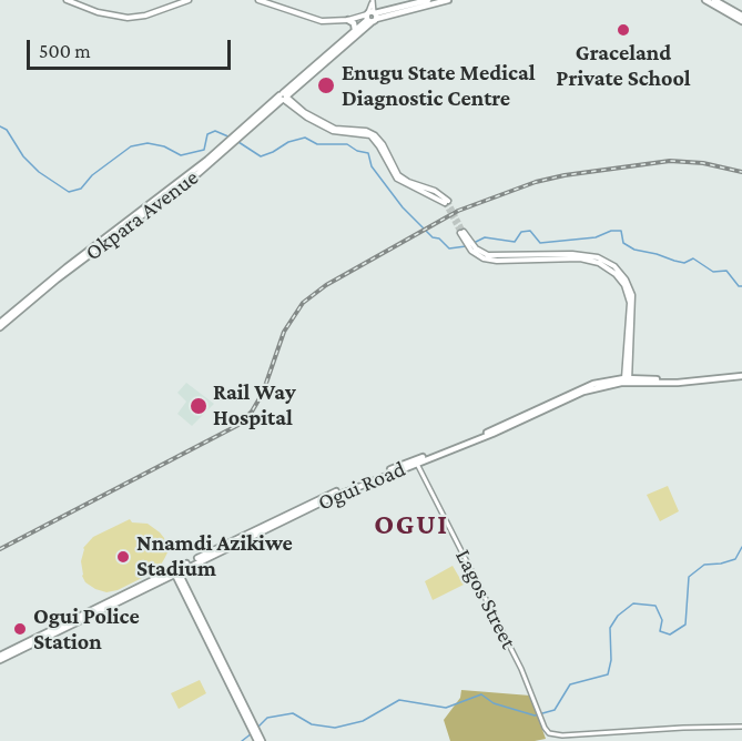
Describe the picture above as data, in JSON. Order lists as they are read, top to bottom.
{
  "streets": {
    "main road": ["Okpara Avenue", "Ogui Road"],
    "street": ["Lagos Street"]
  },
  "crossings": [
    ["Ogui Road", "Lagos Street"]
  ],
  "districts": ["OGUI"],
  "places": [
    "Graceland Private School",
    "Enugu State Medical Diagnostic Centre",
    "Rail Way Hospital",
    "Nnamdi Azikiwe Stadium",
    "Ogui Police Station"
  ],
  "scale_bar": "500 m"
}
